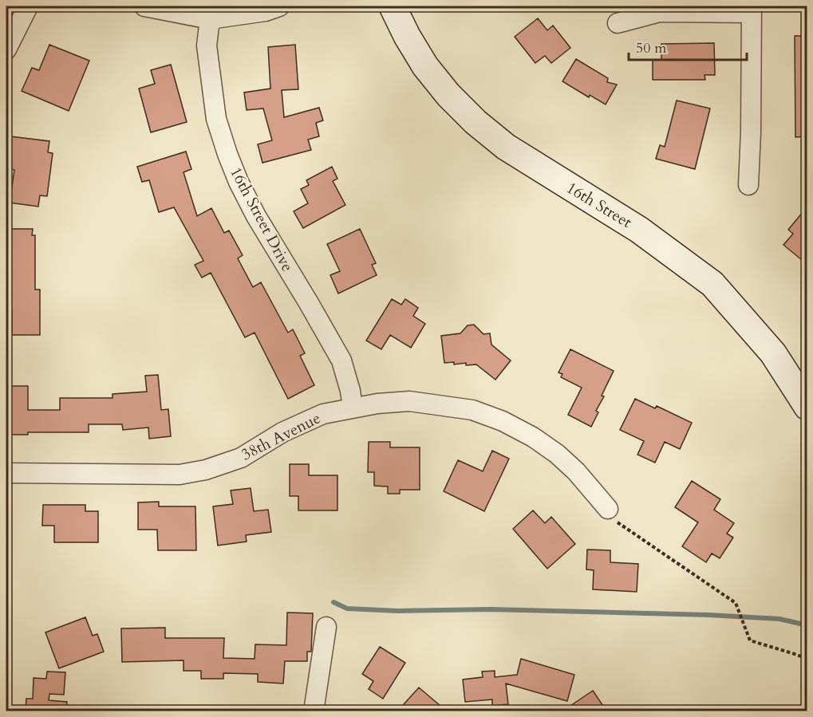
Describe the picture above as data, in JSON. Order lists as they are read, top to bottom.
{
  "streets": {
    "main road": ["16th Street"],
    "street": ["16th Street Drive", "38th Avenue"]
  },
  "crossings": [
    ["16th Street Drive", "38th Avenue"]
  ],
  "scale_bar": "50 m"
}
